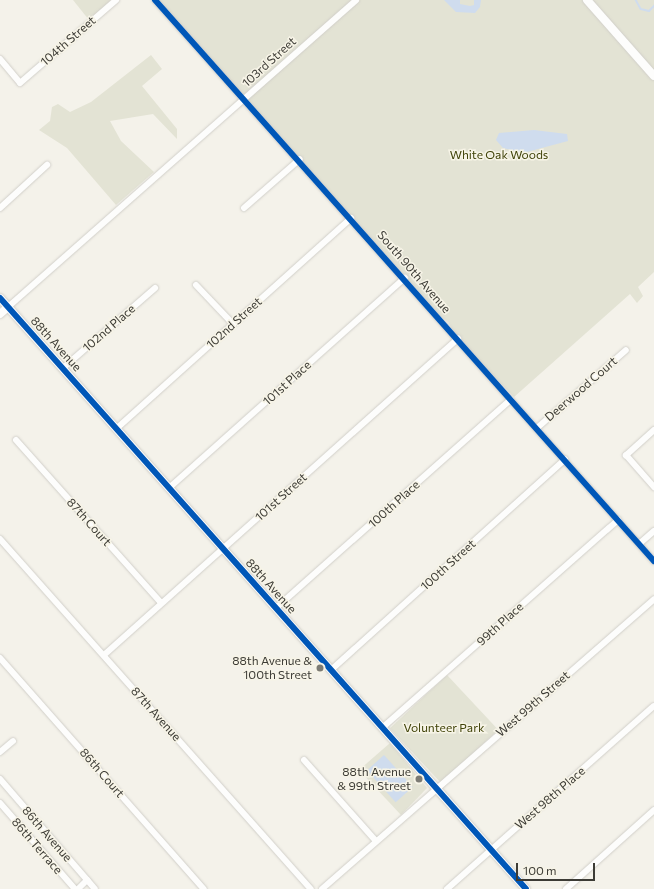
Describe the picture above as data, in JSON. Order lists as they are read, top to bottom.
{
  "streets": {
    "street": [
      "104th Street",
      "103rd Street",
      "South 90th Avenue",
      "102nd Street",
      "102nd Place",
      "88th Avenue",
      "101st Place",
      "Deerwood Court",
      "101st Street",
      "100th Place",
      "87th Court",
      "100th Street",
      "99th Place",
      "West 99th Street",
      "87th Avenue",
      "86th Court",
      "West 98th Place",
      "86th Avenue",
      "86th Terrace"
    ]
  },
  "crossings": [
    ["103rd Street", "South 90th Avenue"],
    ["103rd Street", "88th Avenue"],
    ["South 90th Avenue", "102nd Street"],
    ["South 90th Avenue", "101st Place"],
    ["South 90th Avenue", "Deerwood Court"],
    ["South 90th Avenue", "101st Street"],
    ["South 90th Avenue", "100th Place"],
    ["South 90th Avenue", "100th Street"],
    ["South 90th Avenue", "99th Place"],
    ["102nd Street", "88th Avenue"],
    ["102nd Place", "88th Avenue"],
    ["88th Avenue", "101st Place"],
    ["88th Avenue", "101st Street"],
    ["88th Avenue", "100th Place"],
    ["88th Avenue", "100th Street"],
    ["88th Avenue", "99th Place"],
    ["88th Avenue", "West 99th Street"],
    ["88th Avenue", "West 98th Place"],
    ["101st Street", "87th Court"],
    ["101st Street", "87th Avenue"]
  ],
  "parks": ["White Oak Woods", "Volunteer Park"],
  "places": ["88th Avenue & 100th Street", "88th Avenue & 99th Street"],
  "scale_bar": "100 m"
}
